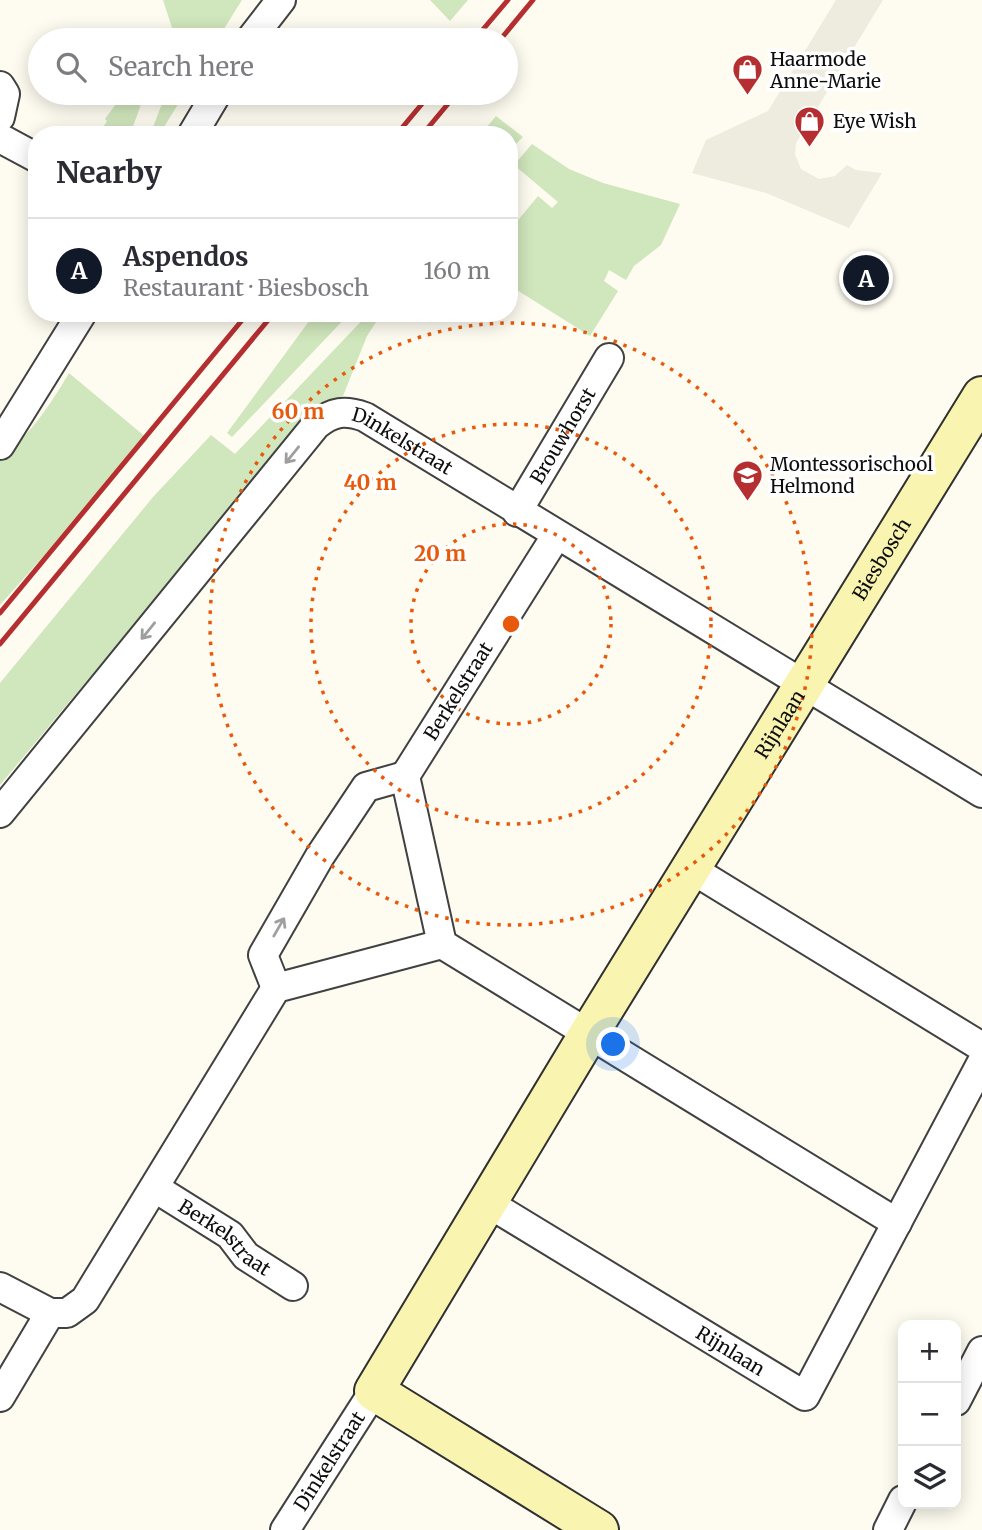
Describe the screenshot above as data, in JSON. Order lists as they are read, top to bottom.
{
  "streets": {
    "street": [
      "Brouwhorst",
      "Dinkelstraat",
      "Biesbosch",
      "Berkelstraat",
      "Rijnlaan"
    ]
  },
  "crossings": [
    ["Brouwhorst", "Dinkelstraat"],
    ["Dinkelstraat", "Biesbosch"],
    ["Dinkelstraat", "Berkelstraat"],
    ["Dinkelstraat", "Rijnlaan"],
    ["Biesbosch", "Rijnlaan"]
  ],
  "one_way": ["Dinkelstraat"],
  "places": {
    "shop": ["Haarmode Anne-Marie", "Eye Wish"],
    "school or university": ["Montessorischool Helmond"]
  },
  "page": {
    "search": "Search here",
    "heading": "Nearby",
    "list": [
      {
        "mark": "A",
        "name": "Aspendos",
        "note": "Restaurant · Biesbosch",
        "value": "160 m"
      }
    ],
    "pins": "A",
    "map_buttons": ["+", "−"]
  },
  "rings": ["60 m", "40 m", "20 m"]
}
